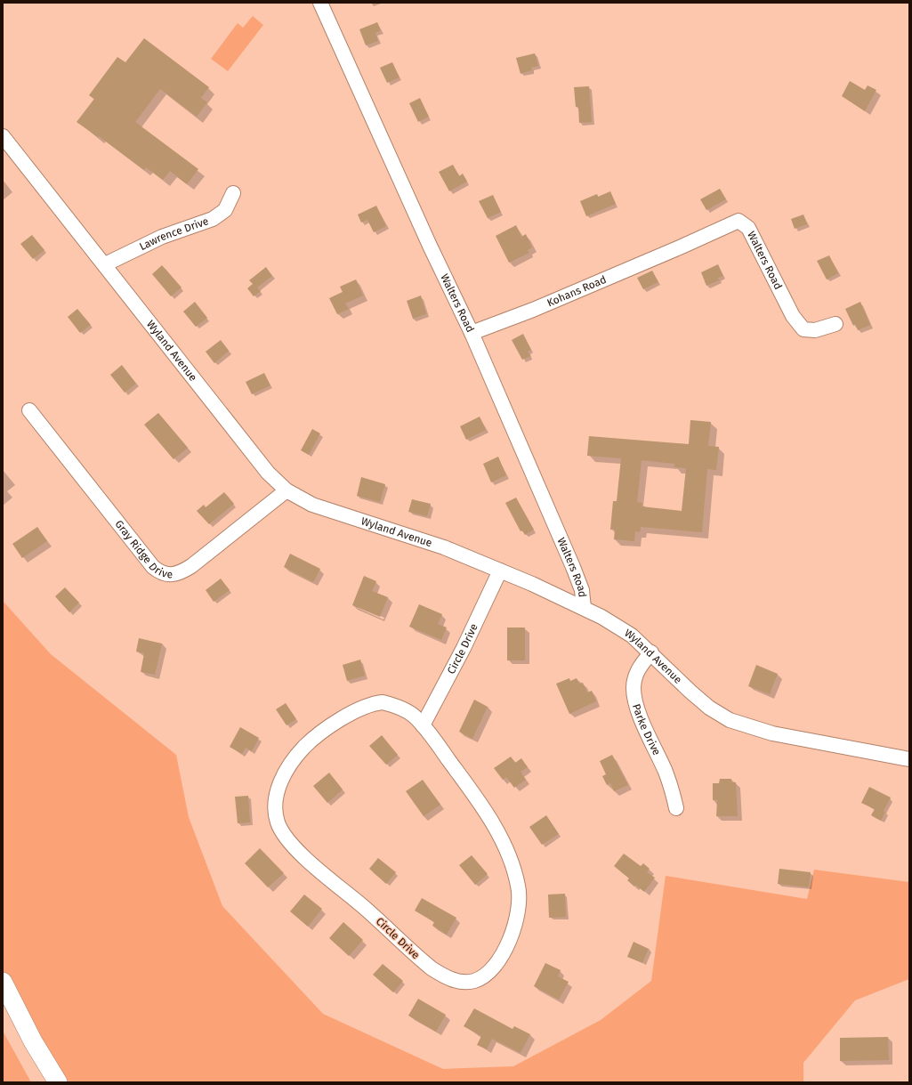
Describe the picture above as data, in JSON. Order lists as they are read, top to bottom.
{
  "streets": {
    "street": [
      "Lawrence Drive",
      "Walters Road",
      "Kohans Road",
      "Wyland Avenue",
      "Gray Ridge Drive",
      "Circle Drive",
      "Parke Drive"
    ]
  },
  "crossings": [
    ["Lawrence Drive", "Wyland Avenue"],
    ["Walters Road", "Kohans Road"],
    ["Walters Road", "Wyland Avenue"],
    ["Wyland Avenue", "Gray Ridge Drive"],
    ["Wyland Avenue", "Circle Drive"],
    ["Wyland Avenue", "Parke Drive"]
  ]
}
